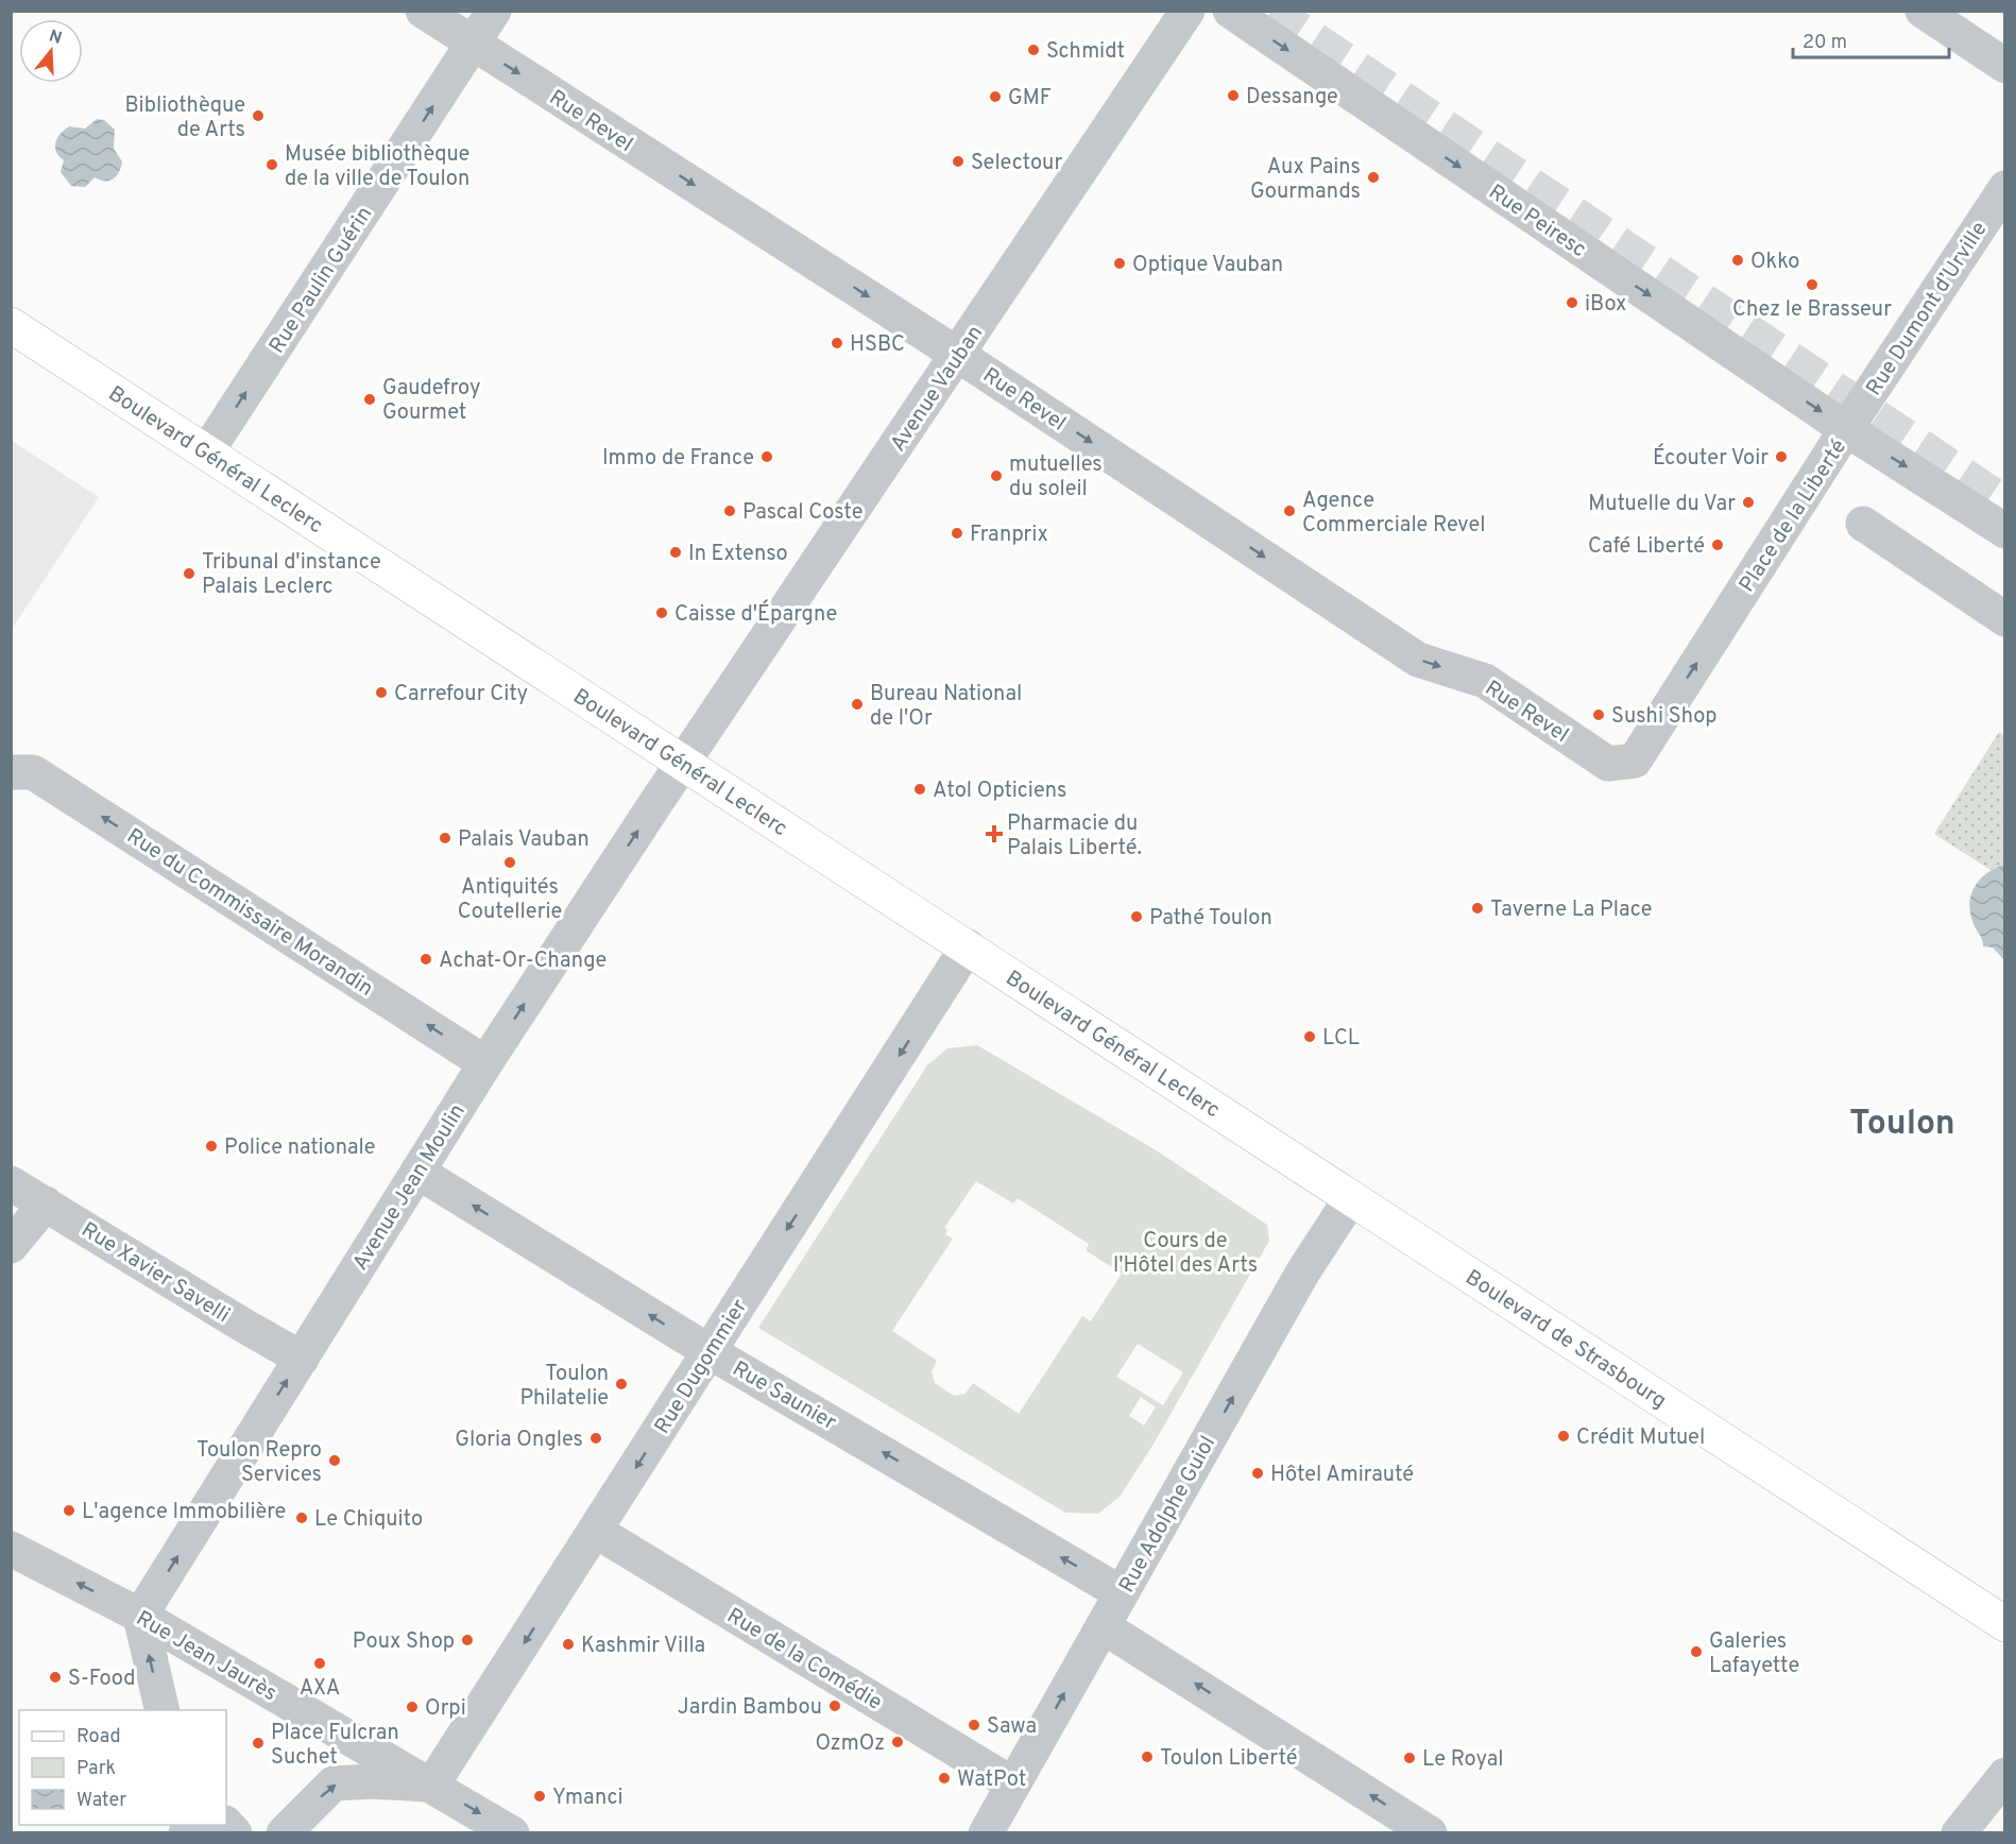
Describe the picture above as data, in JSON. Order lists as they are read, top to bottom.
{
  "streets": {
    "main road": ["Boulevard Général Leclerc", "Boulevard de Strasbourg"],
    "street": [
      "Rue Revel",
      "Rue Peiresc",
      "Rue Paulin Guérin",
      "Rue Dumont d’Urville",
      "Avenue Vauban",
      "Place de la Liberté",
      "Rue du Commissaire Morandin",
      "Avenue Jean Moulin",
      "Rue Xavier Savelli",
      "Rue Dugommier",
      "Rue Saunier",
      "Rue Adolphe Guiol",
      "Rue Jean Jaurès",
      "Rue de la Comédie"
    ]
  },
  "crossings": [
    ["Rue Revel", "Rue Paulin Guérin"],
    ["Rue Revel", "Avenue Vauban"],
    ["Rue Revel", "Place de la Liberté"],
    ["Rue Peiresc", "Rue Dumont d’Urville"],
    ["Rue Peiresc", "Place de la Liberté"],
    ["Rue Paulin Guérin", "Boulevard Général Leclerc"],
    ["Rue Dumont d’Urville", "Place de la Liberté"],
    ["Avenue Vauban", "Boulevard Général Leclerc"],
    ["Avenue Vauban", "Avenue Jean Moulin"],
    ["Boulevard Général Leclerc", "Avenue Jean Moulin"],
    ["Boulevard Général Leclerc", "Boulevard de Strasbourg"],
    ["Boulevard Général Leclerc", "Rue Dugommier"],
    ["Boulevard Général Leclerc", "Rue Adolphe Guiol"],
    ["Rue du Commissaire Morandin", "Avenue Jean Moulin"],
    ["Avenue Jean Moulin", "Rue Xavier Savelli"],
    ["Avenue Jean Moulin", "Rue Saunier"],
    ["Avenue Jean Moulin", "Rue Jean Jaurès"],
    ["Boulevard de Strasbourg", "Rue Adolphe Guiol"],
    ["Rue Dugommier", "Rue Saunier"],
    ["Rue Dugommier", "Rue Jean Jaurès"],
    ["Rue Dugommier", "Rue de la Comédie"],
    ["Rue Saunier", "Rue Adolphe Guiol"],
    ["Rue Adolphe Guiol", "Rue de la Comédie"]
  ],
  "one_way": [
    "Rue Revel",
    "Rue Peiresc",
    "Rue Paulin Guérin",
    "Rue du Commissaire Morandin",
    "Avenue Jean Moulin",
    "Rue Dugommier",
    "Rue Saunier",
    "Rue Adolphe Guiol"
  ],
  "districts": ["Toulon"],
  "parks": ["Cours de l'Hôtel des Arts"],
  "places": {
    "other": [
      "Schmidt",
      "Dessange",
      "GMF",
      "Bibliothèque de Arts",
      "Selectour",
      "Musée bibliothèque de la ville de Toulon",
      "Aux Pains Gourmands",
      "Okko",
      "Optique Vauban",
      "Chez le Brasseur",
      "iBox",
      "HSBC",
      "Gaudefroy Gourmet",
      "Immo de France",
      "Écouter Voir",
      "mutuelles du soleil",
      "Mutuelle du Var",
      "Pascal Coste",
      "Agence Commerciale Revel",
      "Franprix",
      "Café Liberté",
      "In Extenso",
      "Tribunal d'instance Palais Leclerc",
      "Caisse d'Épargne",
      "Carrefour City",
      "Bureau National de l'Or",
      "Sushi Shop",
      "Atol Opticiens",
      "Palais Vauban",
      "Antiquités Coutellerie",
      "Taverne La Place",
      "Pathé Toulon",
      "Achat-Or-Change",
      "LCL",
      "Police nationale",
      "Toulon Philatelie",
      "Crédit Mutuel",
      "Gloria Ongles",
      "Toulon Repro Services",
      "Hôtel Amirauté",
      "L'agence Immobilière",
      "Le Chiquito",
      "Poux Shop",
      "Kashmir Villa",
      "Galeries Lafayette",
      "AXA",
      "S-Food",
      "Jardin Bambou",
      "Orpi",
      "Sawa",
      "OzmOz",
      "Place Fulcran Suchet",
      "Toulon Liberté",
      "Le Royal",
      "WatPot",
      "Ymanci"
    ],
    "health": ["Pharmacie du Palais Liberté."]
  },
  "legend": ["Road", "Park", "Water"],
  "scale_bar": "20 m",
  "north": "top"
}
